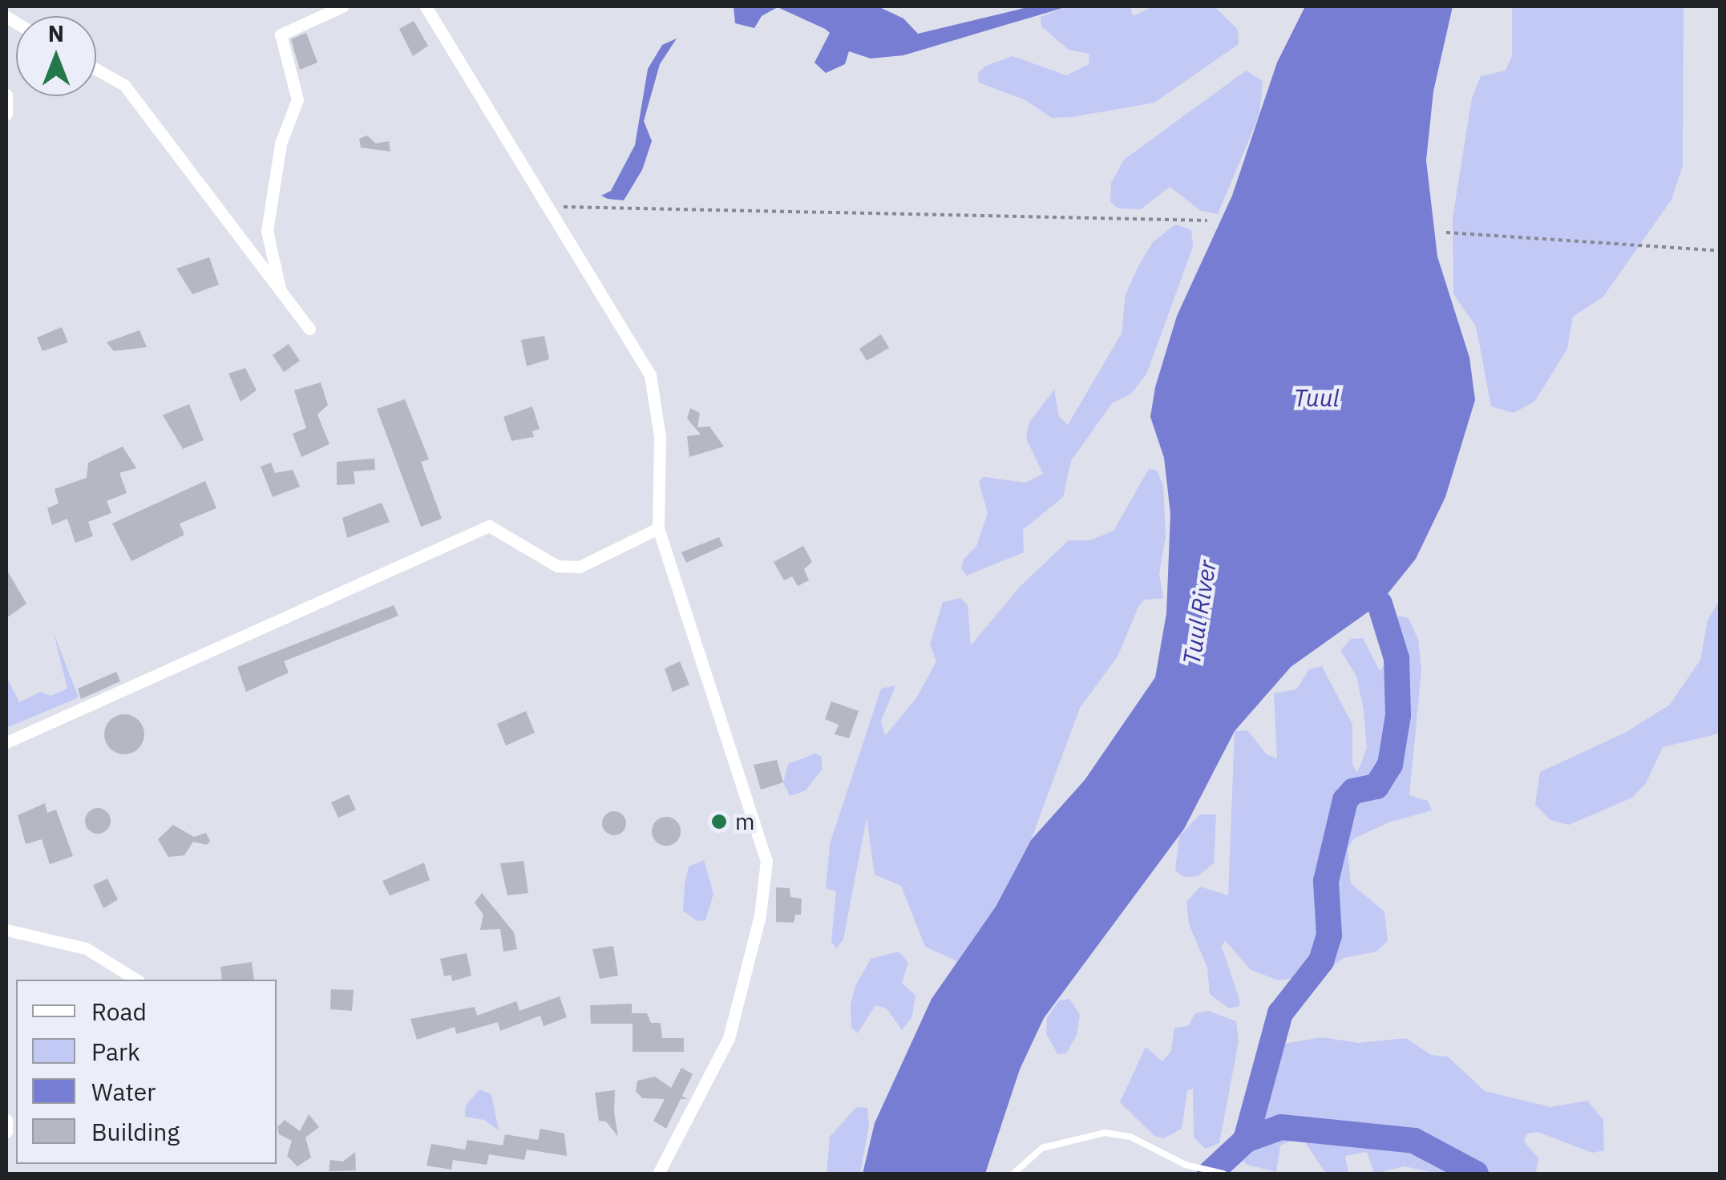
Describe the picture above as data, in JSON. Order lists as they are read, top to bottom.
{
  "water": ["Tuul", "Tuul River"],
  "places": ["m"],
  "legend": [
    "Road",
    "Park",
    "Water",
    "Building"
  ],
  "north": "top"
}
